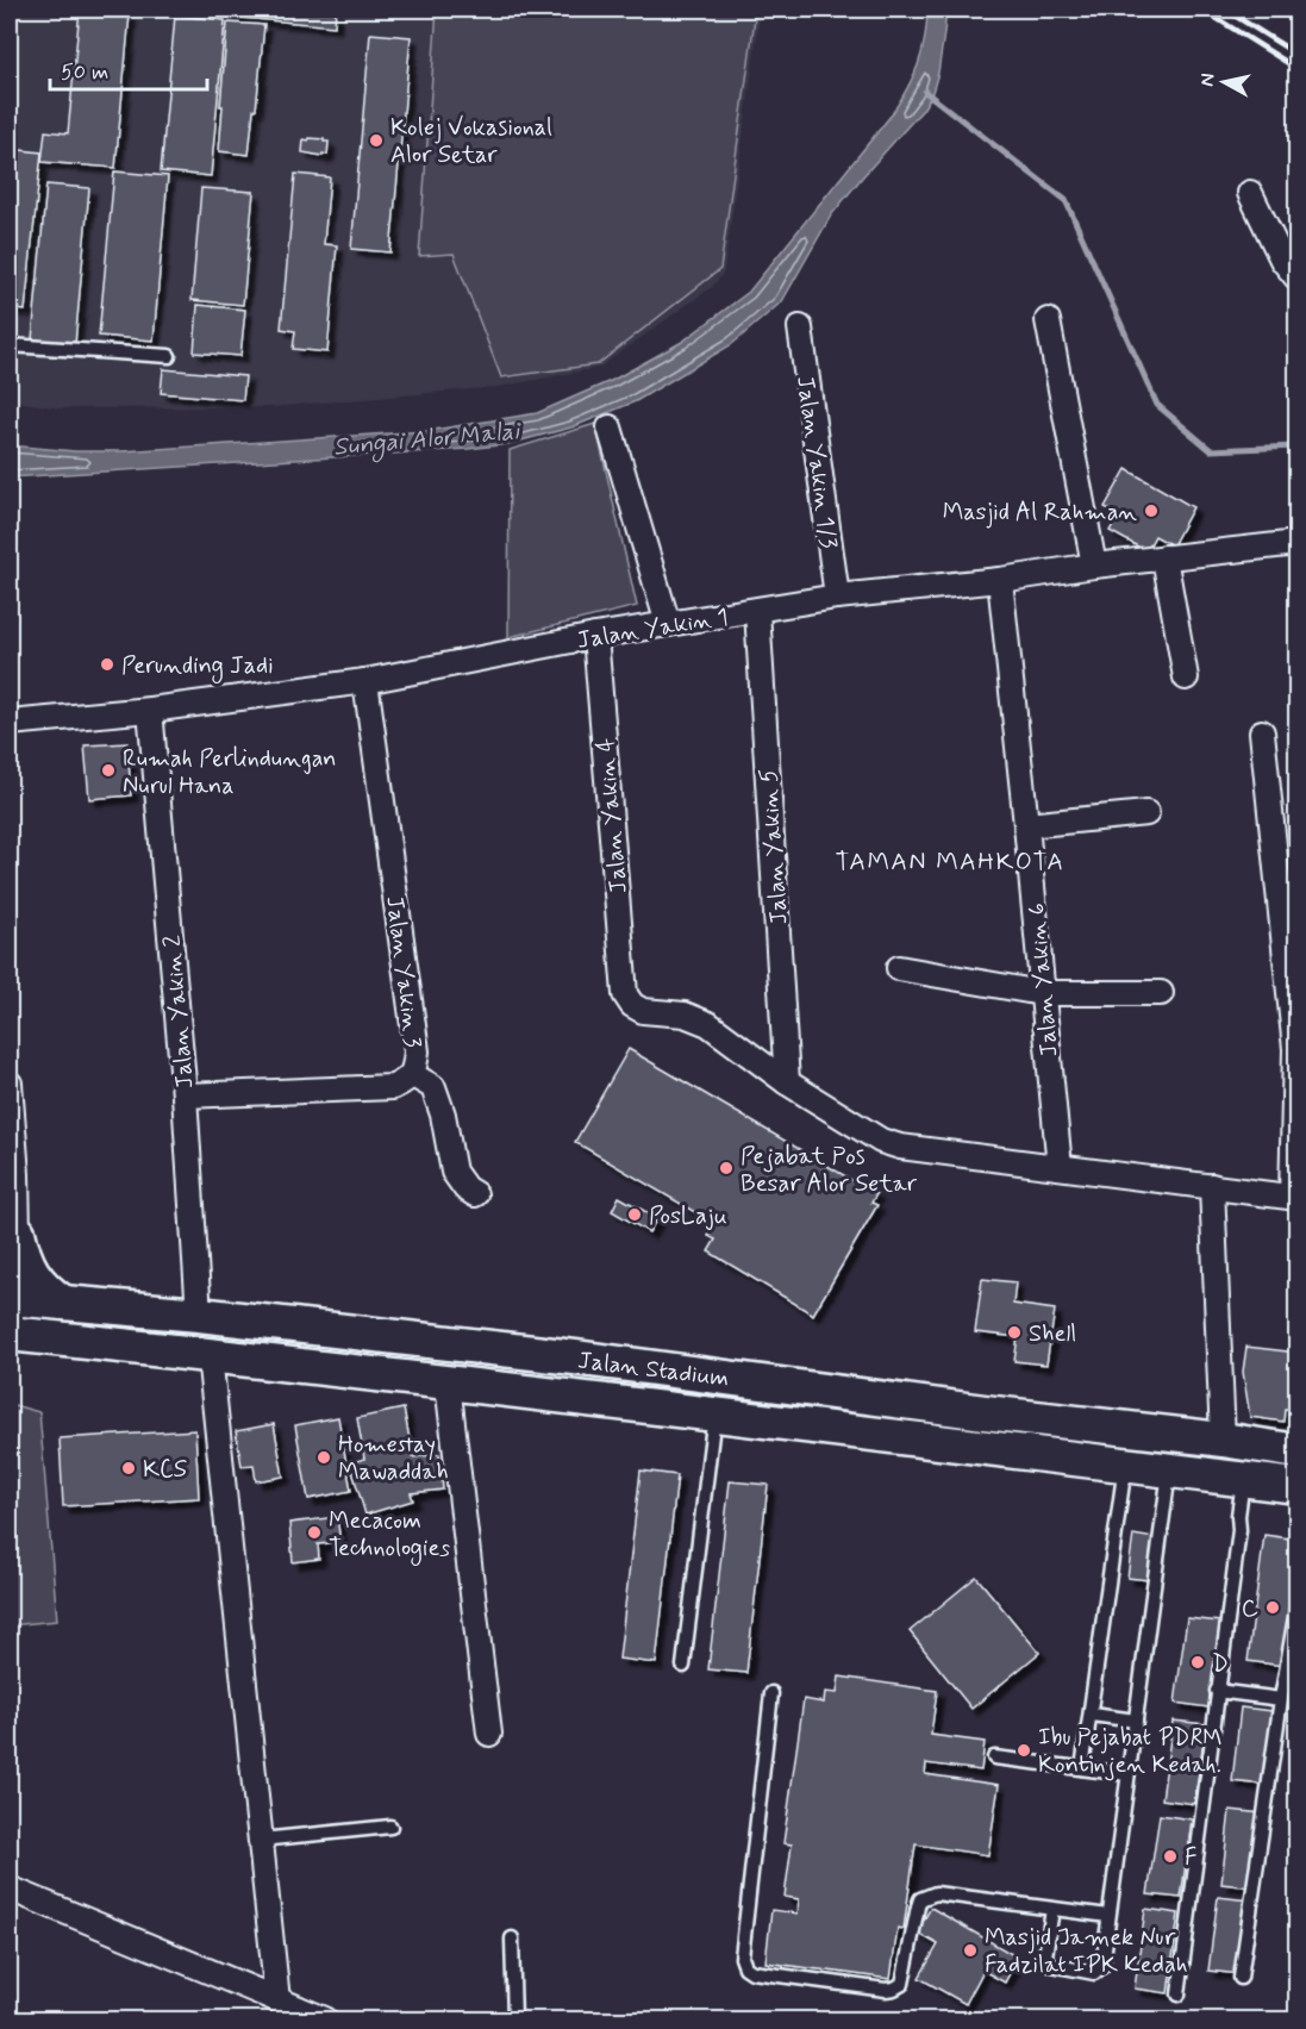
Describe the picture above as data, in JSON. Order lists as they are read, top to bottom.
{
  "streets": {
    "main road": ["Jalan Stadium"],
    "street": [
      "Jalan Yakin 1/3",
      "Jalan Yakin 1",
      "Jalan Yakin 4",
      "Jalan Yakin 5",
      "Jalan Yakin 3",
      "Jalan Yakin 6",
      "Jalan Yakin 2"
    ]
  },
  "crossings": [
    ["Jalan Yakin 1/3", "Jalan Yakin 1"],
    ["Jalan Yakin 1", "Jalan Yakin 4"],
    ["Jalan Yakin 1", "Jalan Yakin 5"],
    ["Jalan Yakin 1", "Jalan Yakin 3"],
    ["Jalan Yakin 1", "Jalan Yakin 6"],
    ["Jalan Yakin 1", "Jalan Yakin 2"],
    ["Jalan Yakin 4", "Jalan Yakin 5"],
    ["Jalan Yakin 3", "Jalan Yakin 2"],
    ["Jalan Yakin 2", "Jalan Stadium"]
  ],
  "districts": ["TAMAN MAHKOTA"],
  "water": ["Sungai Alor Malai"],
  "places": [
    "Kolej Vokasional Alor Setar",
    "Masjid Al Rahman",
    "Perunding Jadi",
    "Rumah Perlindungan Nurul Hana",
    "Pejabat Pos Besar Alor Setar",
    "PosLaju",
    "Shell",
    "Homestay Mawaddah",
    "KCS",
    "Mecacom Technologies",
    "C",
    "D",
    "Ibu Pejabat PDRM Kontinjen Kedah.",
    "F",
    "Masjid Jamek Nur Fadzilat IPK Kedah"
  ],
  "scale_bar": "50 m",
  "north": "left"
}
